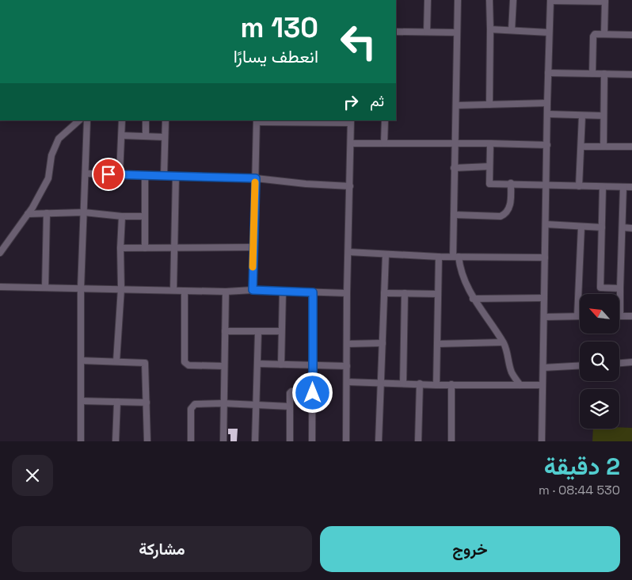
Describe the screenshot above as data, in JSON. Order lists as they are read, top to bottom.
{
  "north": "top left",
  "page": {
    "turn": ["130 m", "انعطف يسارًا"],
    "then": "ثم",
    "heading": ["2 دقيقة", "530 m · 08:44"],
    "buttons": ["خروج", "مشاركة"]
  }
}
